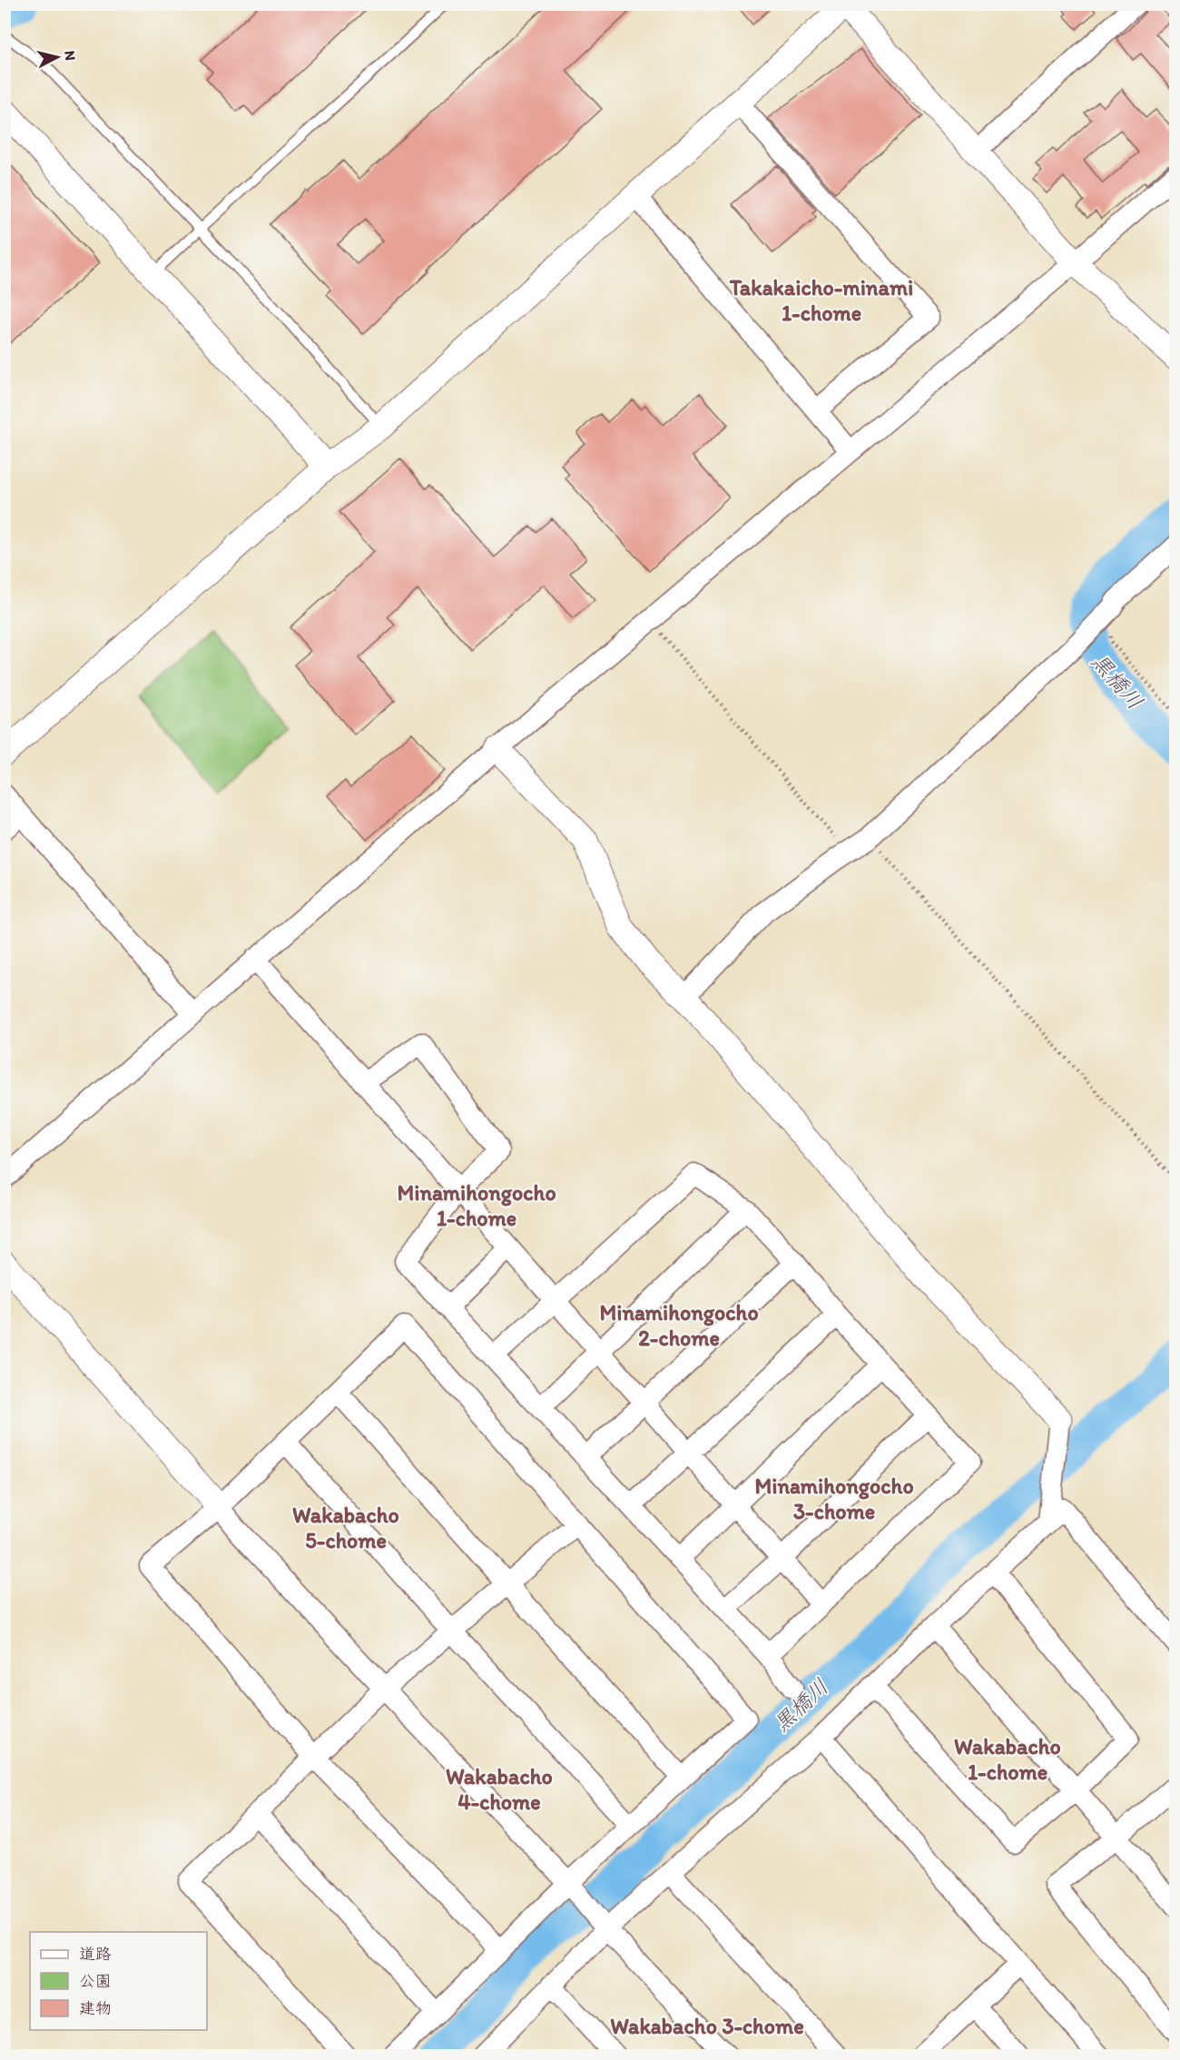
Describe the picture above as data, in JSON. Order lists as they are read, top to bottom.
{
  "districts": [
    "Takakaicho-minami 1-chome",
    "Minamihongocho 1-chome",
    "Minamihongocho 2-chome",
    "Minamihongocho 3-chome",
    "Wakabacho 5-chome",
    "Wakabacho 1-chome",
    "Wakabacho 4-chome",
    "Wakabacho 3-chome"
  ],
  "water": ["黒橋川"],
  "legend": ["道路", "公園", "建物"],
  "north": "right"
}
